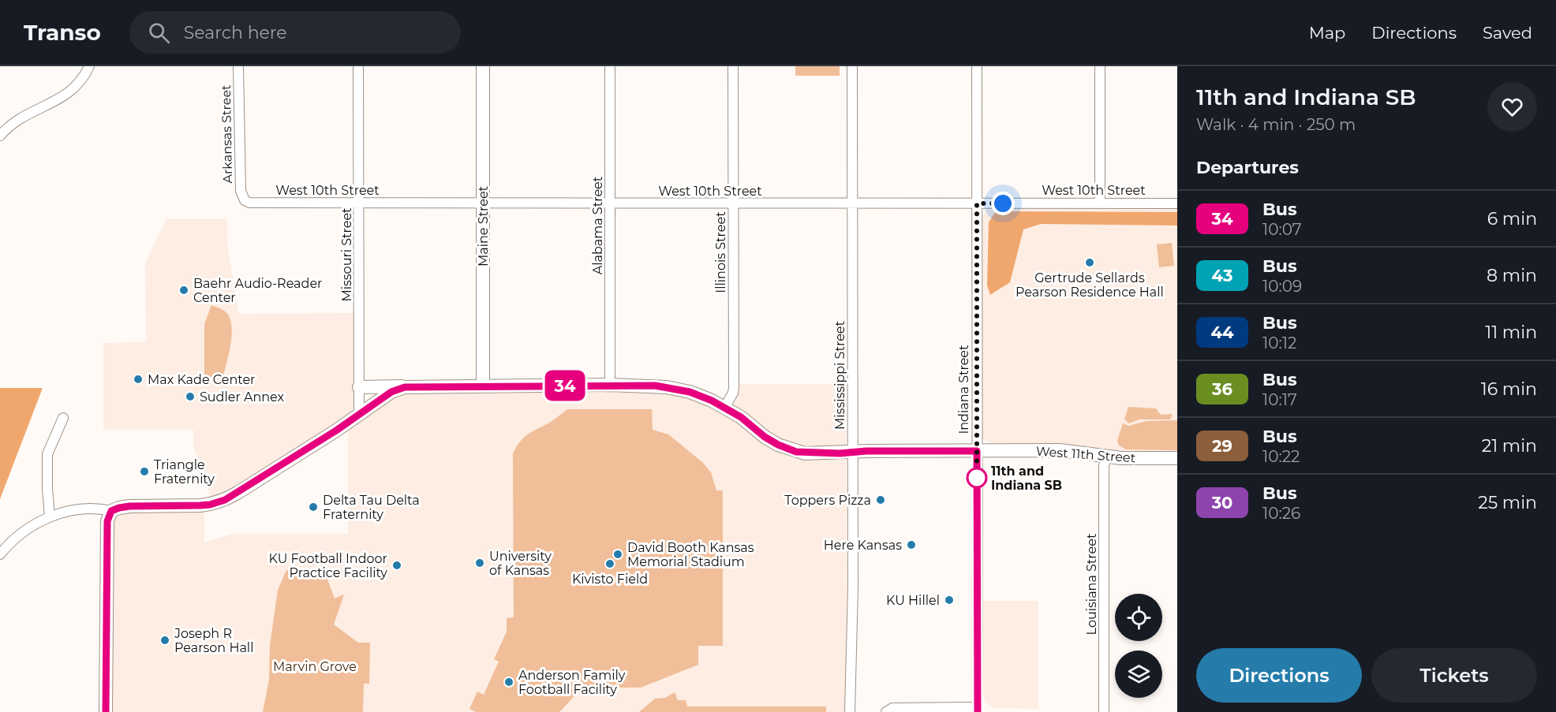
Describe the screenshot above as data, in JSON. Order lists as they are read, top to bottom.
{
  "streets": {
    "street": [
      "Arkansas Street",
      "West 10th Street",
      "Alabama Street",
      "Maine Street",
      "Illinois Street",
      "Missouri Street",
      "Mississippi Street",
      "Indiana Street",
      "West 11th Street",
      "Louisiana Street"
    ]
  },
  "crossings": [
    ["Arkansas Street", "West 10th Street"],
    ["West 10th Street", "Alabama Street"],
    ["West 10th Street", "Maine Street"],
    ["West 10th Street", "Illinois Street"],
    ["West 10th Street", "Missouri Street"],
    ["West 10th Street", "Mississippi Street"],
    ["West 10th Street", "Indiana Street"],
    ["Alabama Street", "West 11th Street"],
    ["Maine Street", "West 11th Street"],
    ["Illinois Street", "West 11th Street"],
    ["Missouri Street", "West 11th Street"],
    ["Mississippi Street", "West 11th Street"],
    ["Indiana Street", "West 11th Street"],
    ["West 11th Street", "Louisiana Street"]
  ],
  "parks": ["Marvin Grove"],
  "places": [
    "Gertrude Sellards Pearson Residence Hall",
    "Baehr Audio-Reader Center",
    "Max Kade Center",
    "Sudler Annex",
    "Triangle Fraternity",
    "11th and Indiana SB",
    "Toppers Pizza",
    "Delta Tau Delta Fraternity",
    "Here Kansas",
    "David Booth Kansas Memorial Stadium",
    "University of Kansas",
    "Kivisto Field",
    "KU Football Indoor Practice Facility",
    "KU Hillel",
    "Joseph R Pearson Hall",
    "Anderson Family Football Facility"
  ],
  "lines": ["bus line 34"],
  "page": {
    "header": "Transo",
    "search": "Search here",
    "nav": ["Map", "Directions", "Saved"],
    "on_map": "34",
    "heading": [
      ["11th and Indiana SB", "Walk · 4 min · 250 m"],
      "Departures"
    ],
    "list": [
      {
        "mark": "34",
        "name": "Bus",
        "note": "10:07",
        "value": "6 min"
      },
      {
        "mark": "43",
        "name": "Bus",
        "note": "10:09",
        "value": "8 min"
      },
      {
        "mark": "44",
        "name": "Bus",
        "note": "10:12",
        "value": "11 min"
      },
      {
        "mark": "36",
        "name": "Bus",
        "note": "10:17",
        "value": "16 min"
      },
      {
        "mark": "29",
        "name": "Bus",
        "note": "10:22",
        "value": "21 min"
      },
      {
        "mark": "30",
        "name": "Bus",
        "note": "10:26",
        "value": "25 min"
      }
    ],
    "buttons": ["Directions", "Tickets"]
  }
}
